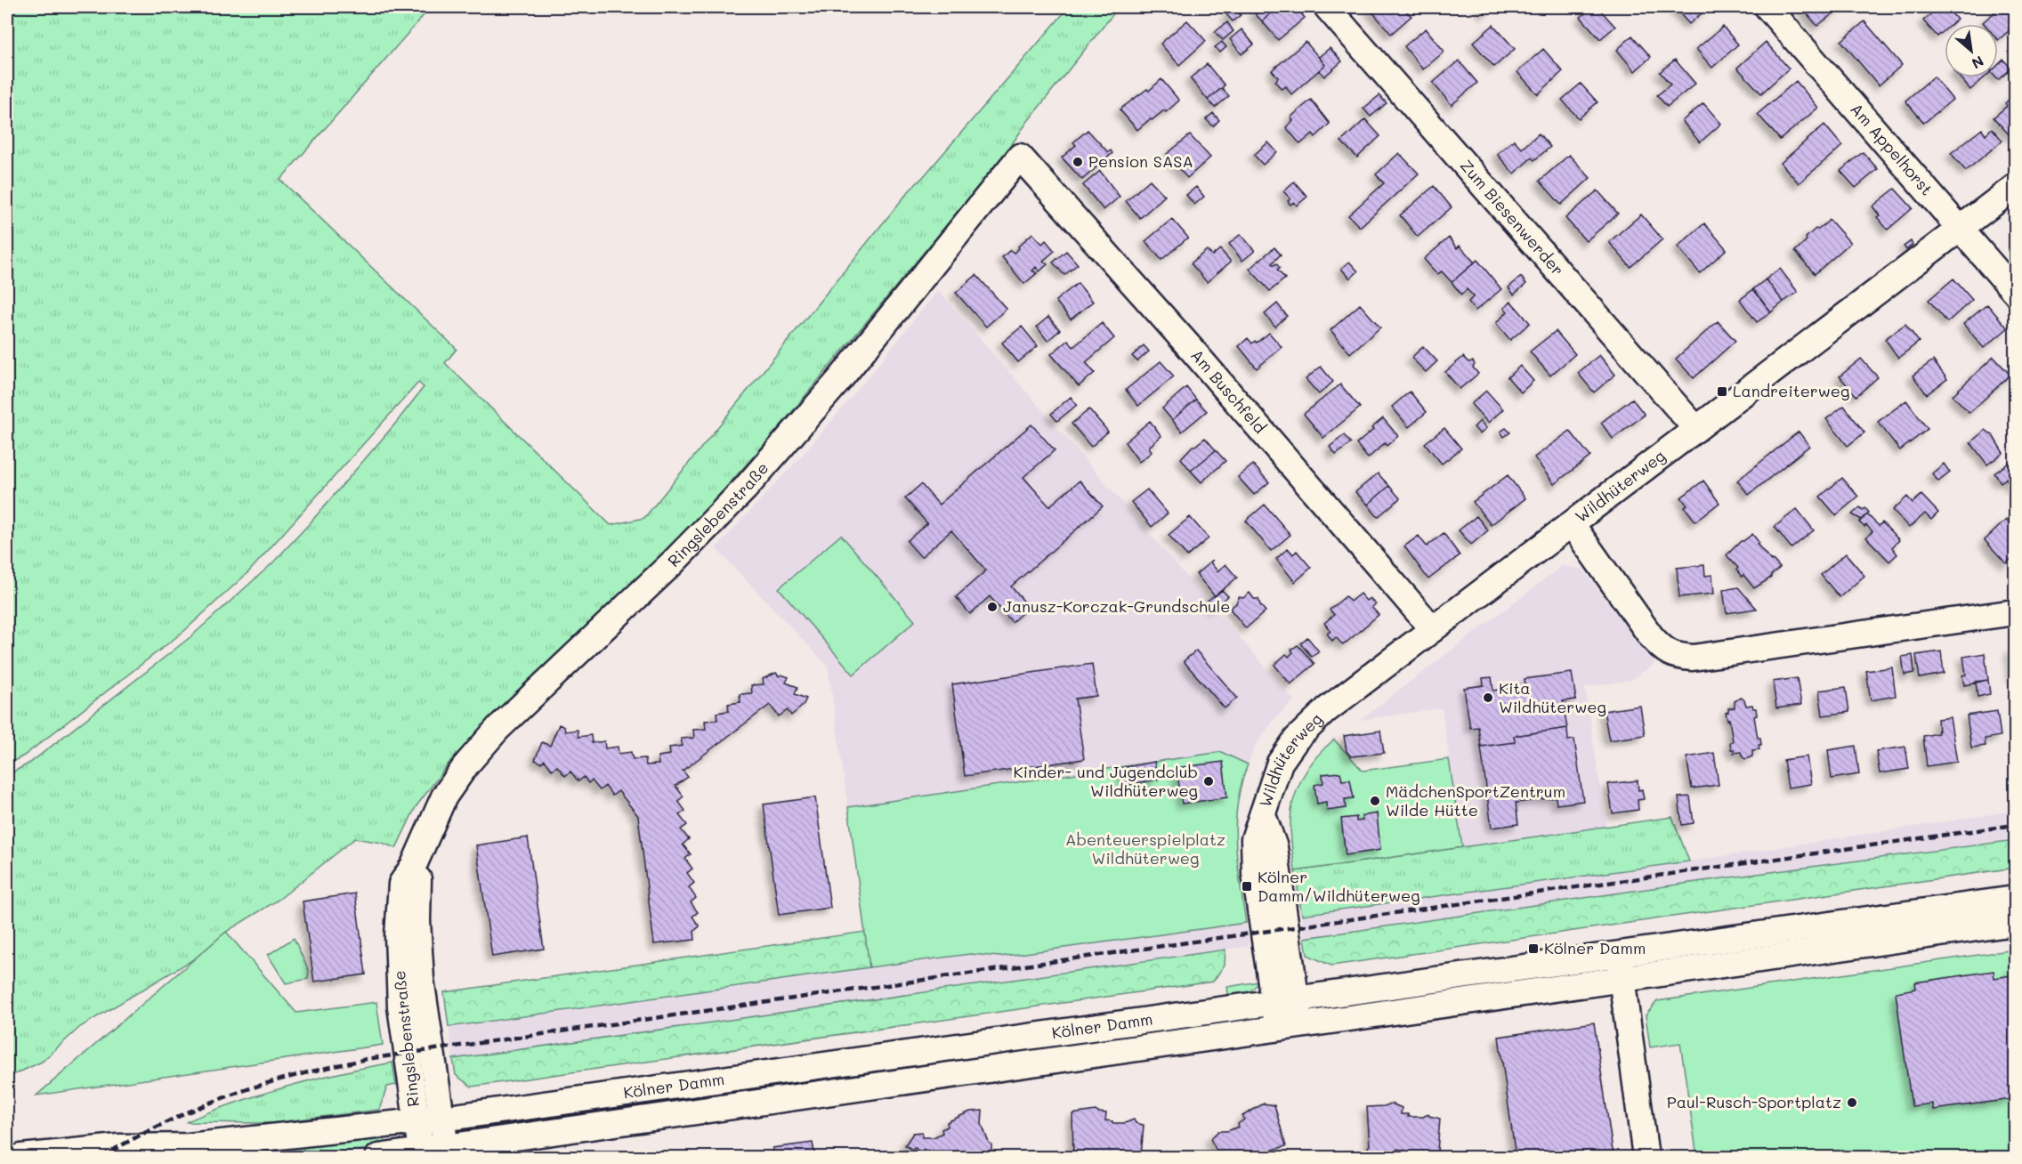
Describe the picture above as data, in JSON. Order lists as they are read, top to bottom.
{
  "streets": {
    "street": [
      "Am Appelhorst",
      "Zum Biesenwerder",
      "Am Buschfeld",
      "Wildhüterweg",
      "Ringslebenstraße",
      "Kölner Damm"
    ]
  },
  "crossings": [
    ["Am Appelhorst", "Wildhüterweg"],
    ["Zum Biesenwerder", "Wildhüterweg"],
    ["Am Buschfeld", "Wildhüterweg"],
    ["Am Buschfeld", "Ringslebenstraße"],
    ["Wildhüterweg", "Kölner Damm"],
    ["Ringslebenstraße", "Kölner Damm"]
  ],
  "parks": ["Abenteuerspielplatz Wildhüterweg"],
  "places": {
    "other": [
      "Pension SASA",
      "Janusz-Korczak-Grundschule",
      "Kita Wildhüterweg",
      "Kinder- und Jugendclub Wildhüterweg",
      "MädchenSportZentrum Wilde Hütte",
      "Paul-Rusch-Sportplatz"
    ],
    "transit": ["Landreiterweg", "Kölner Damm/Wildhüterweg", "Kölner Damm"]
  },
  "north": "bottom right"
}
